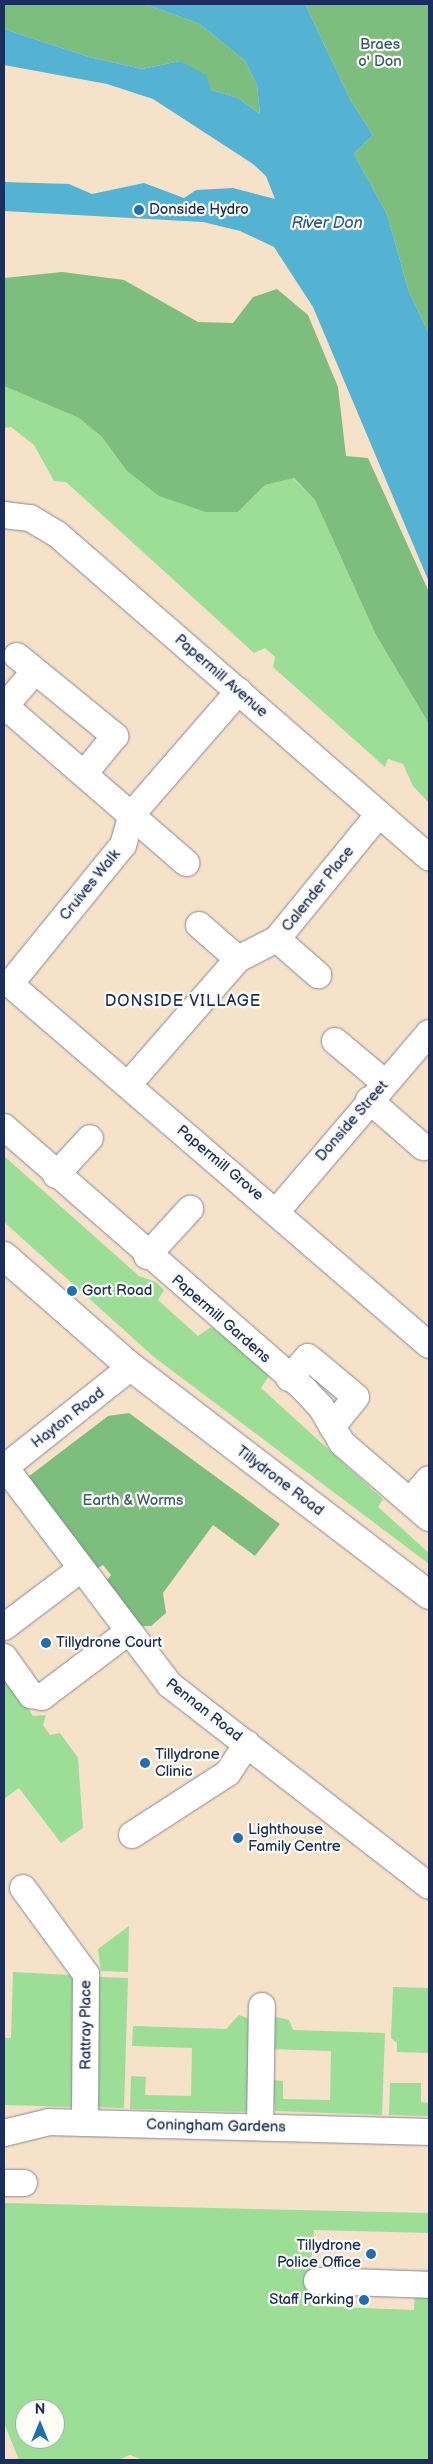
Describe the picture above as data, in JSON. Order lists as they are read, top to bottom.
{
  "streets": {
    "main road": ["Tillydrone Road"],
    "street": [
      "Papermill Avenue",
      "Cruives Walk",
      "Calender Place",
      "Donside Street",
      "Papermill Grove",
      "Papermill Gardens",
      "Hayton Road",
      "Pennan Road",
      "Rattray Place",
      "Coningham Gardens"
    ]
  },
  "crossings": [
    ["Papermill Avenue", "Cruives Walk"],
    ["Papermill Avenue", "Calender Place"],
    ["Cruives Walk", "Papermill Grove"],
    ["Calender Place", "Papermill Grove"],
    ["Donside Street", "Papermill Grove"],
    ["Hayton Road", "Tillydrone Road"],
    ["Hayton Road", "Pennan Road"],
    ["Rattray Place", "Coningham Gardens"]
  ],
  "districts": ["DONSIDE VILLAGE"],
  "water": ["River Don"],
  "parks": ["Braes o' Don", "Earth & Worms"],
  "places": [
    "Donside Hydro",
    "Gort Road",
    "Tillydrone Court",
    "Tillydrone Clinic",
    "Lighthouse Family Centre",
    "Tillydrone Police Office",
    "Staff Parking"
  ],
  "north": "top"
}
